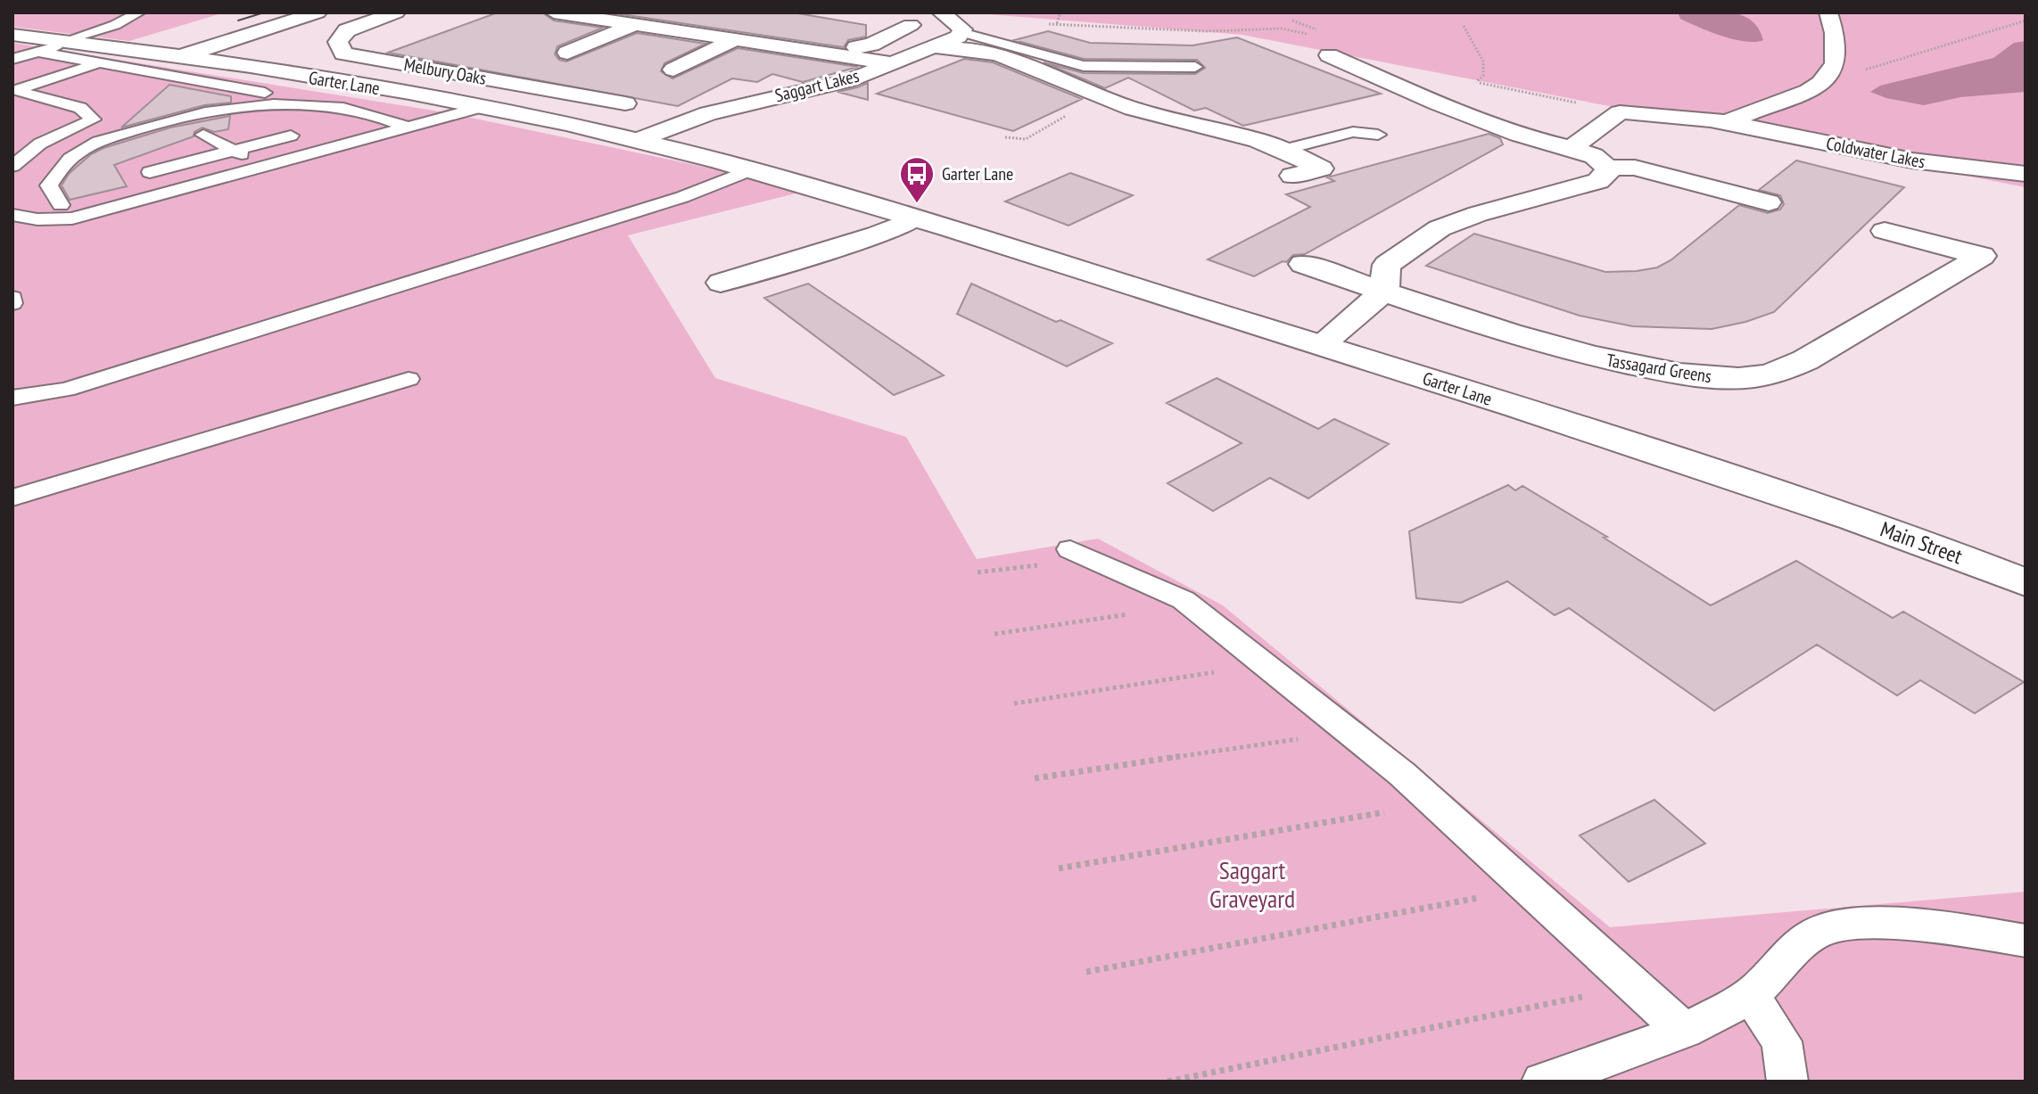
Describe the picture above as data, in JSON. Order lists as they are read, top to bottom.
{
  "streets": {
    "street": [
      "Melbury Oaks",
      "Garter Lane",
      "Saggart Lakes",
      "Coldwater Lakes",
      "Tassagard Greens",
      "Main Street"
    ]
  },
  "crossings": [
    ["Garter Lane", "Saggart Lakes"],
    ["Garter Lane", "Main Street"]
  ],
  "parks": ["Saggart Graveyard"],
  "places": {
    "bus stop": ["Garter Lane"]
  }
}
